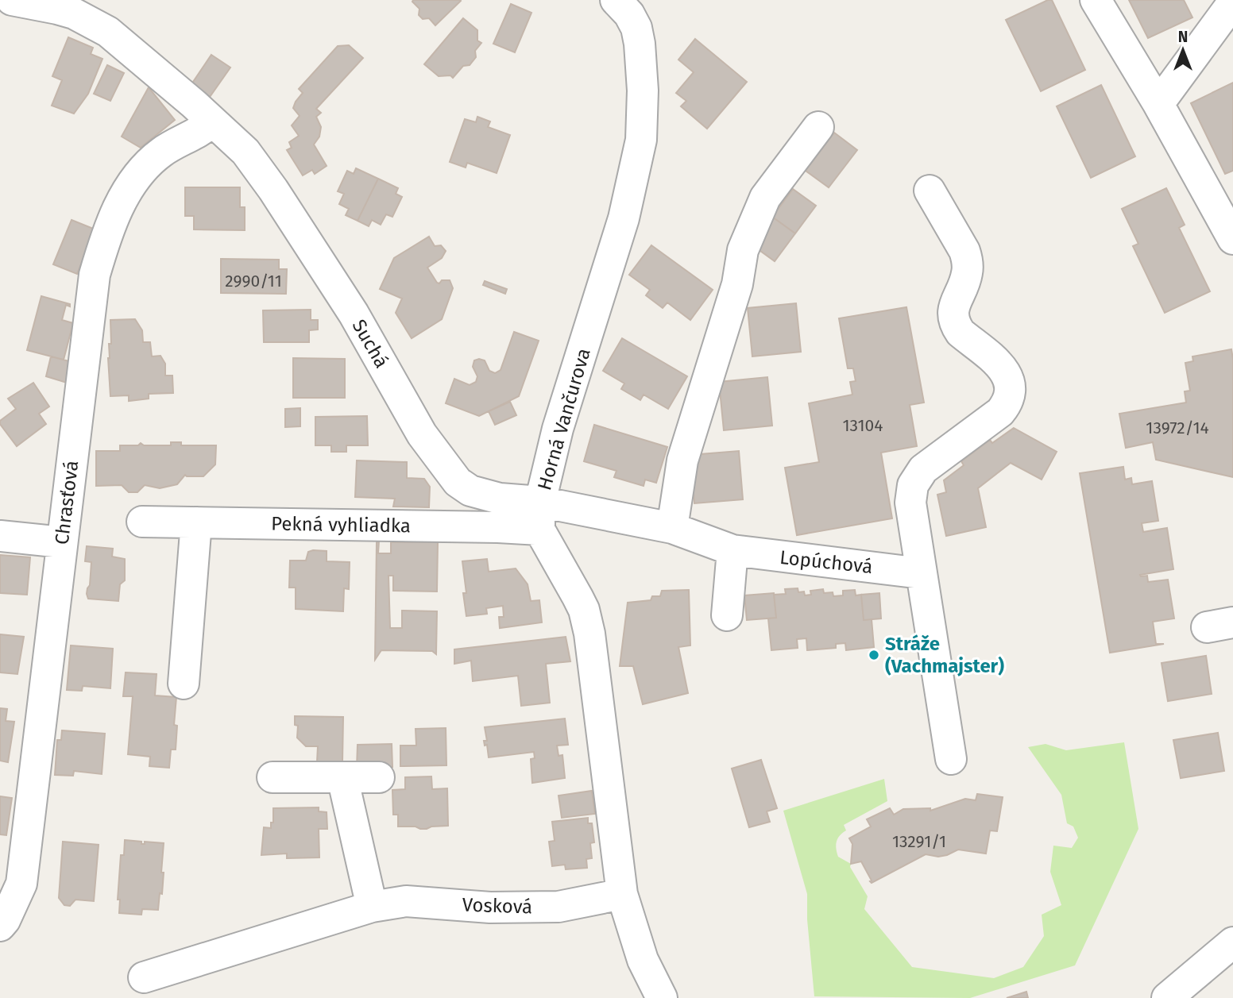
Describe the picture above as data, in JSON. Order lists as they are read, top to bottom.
{
  "streets": {
    "street": [
      "Suchá",
      "Horná Vančurova",
      "Chrasťová",
      "Pekná vyhliadka",
      "Lopúchová",
      "Vosková"
    ]
  },
  "crossings": [
    ["Suchá", "Horná Vančurova"],
    ["Suchá", "Chrasťová"],
    ["Suchá", "Pekná vyhliadka"],
    ["Suchá", "Lopúchová"],
    ["Horná Vančurova", "Pekná vyhliadka"]
  ],
  "places": ["Stráže (Vachmajster)"],
  "house_numbers": [
    "2990/11",
    "13104",
    "13972/14",
    "13291/1"
  ],
  "north": "top"
}
